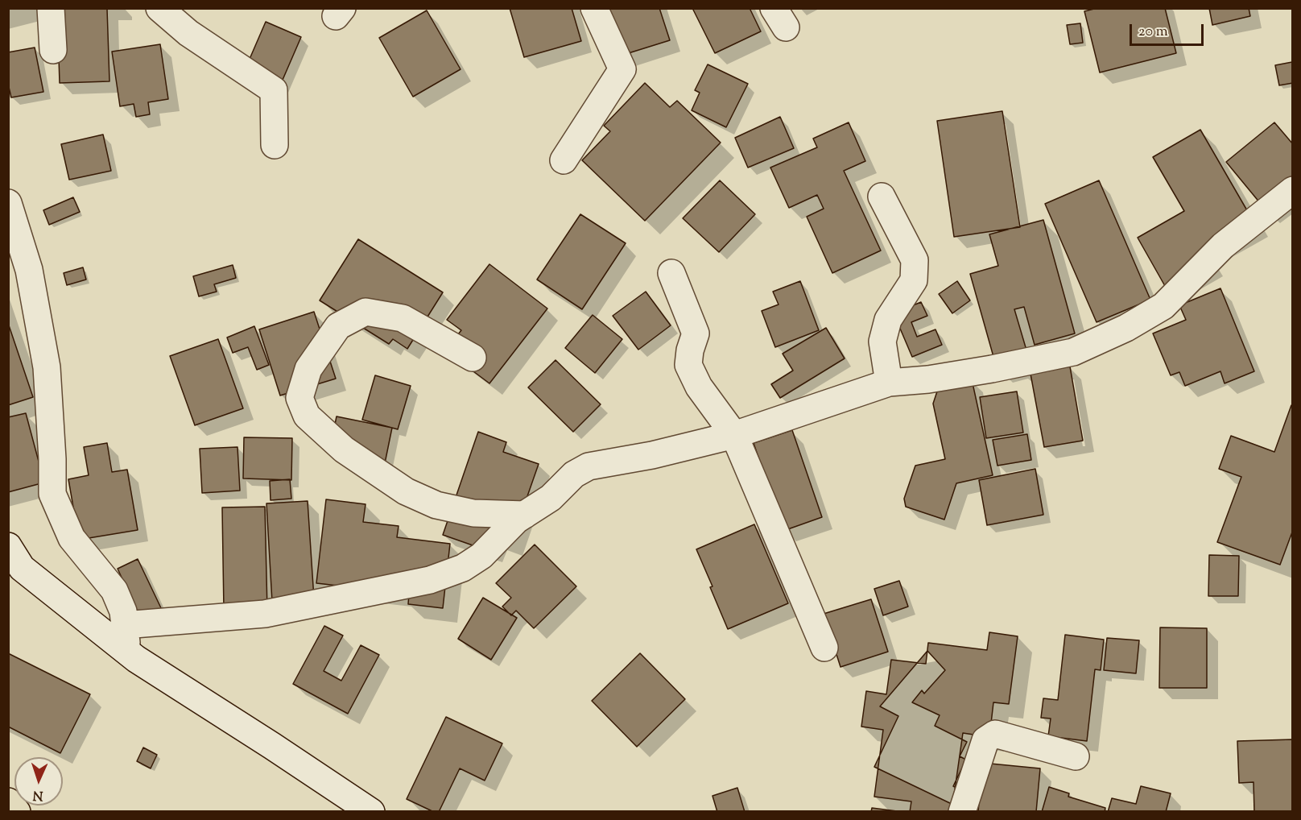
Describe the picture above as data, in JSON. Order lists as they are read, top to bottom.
{
  "scale_bar": "20 m",
  "north": "bottom"
}
